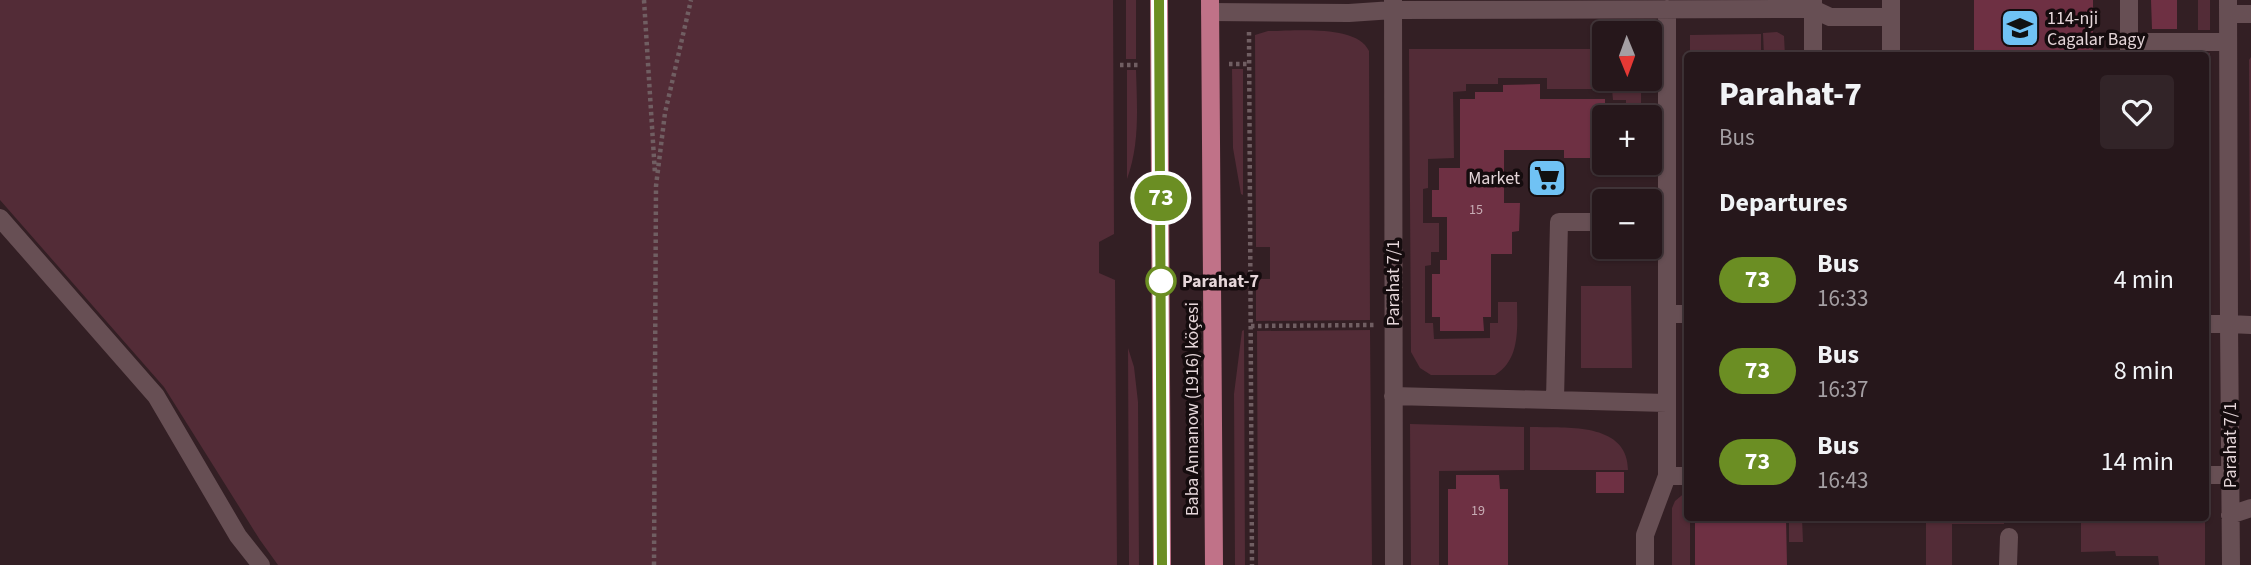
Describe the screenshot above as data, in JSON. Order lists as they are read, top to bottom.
{
  "streets": {
    "main road": ["Baba Annanow (1916) köçesi"],
    "street": ["Parahat 7/1"]
  },
  "places": {
    "school or university": ["114-nji Cagalar Bagy"],
    "supermarket": ["Market"],
    "other": ["Parahat-7"]
  },
  "lines": ["bus line 73"],
  "house_numbers": ["15", "19"],
  "north": "bottom",
  "page": {
    "on_map": "73",
    "map_buttons": ["+", "−"],
    "heading": [
      ["Parahat-7", "Bus"],
      "Departures"
    ],
    "list": [
      {
        "mark": "73",
        "name": "Bus",
        "note": "16:33",
        "value": "4 min"
      },
      {
        "mark": "73",
        "name": "Bus",
        "note": "16:37",
        "value": "8 min"
      },
      {
        "mark": "73",
        "name": "Bus",
        "note": "16:43",
        "value": "14 min"
      }
    ]
  }
}
